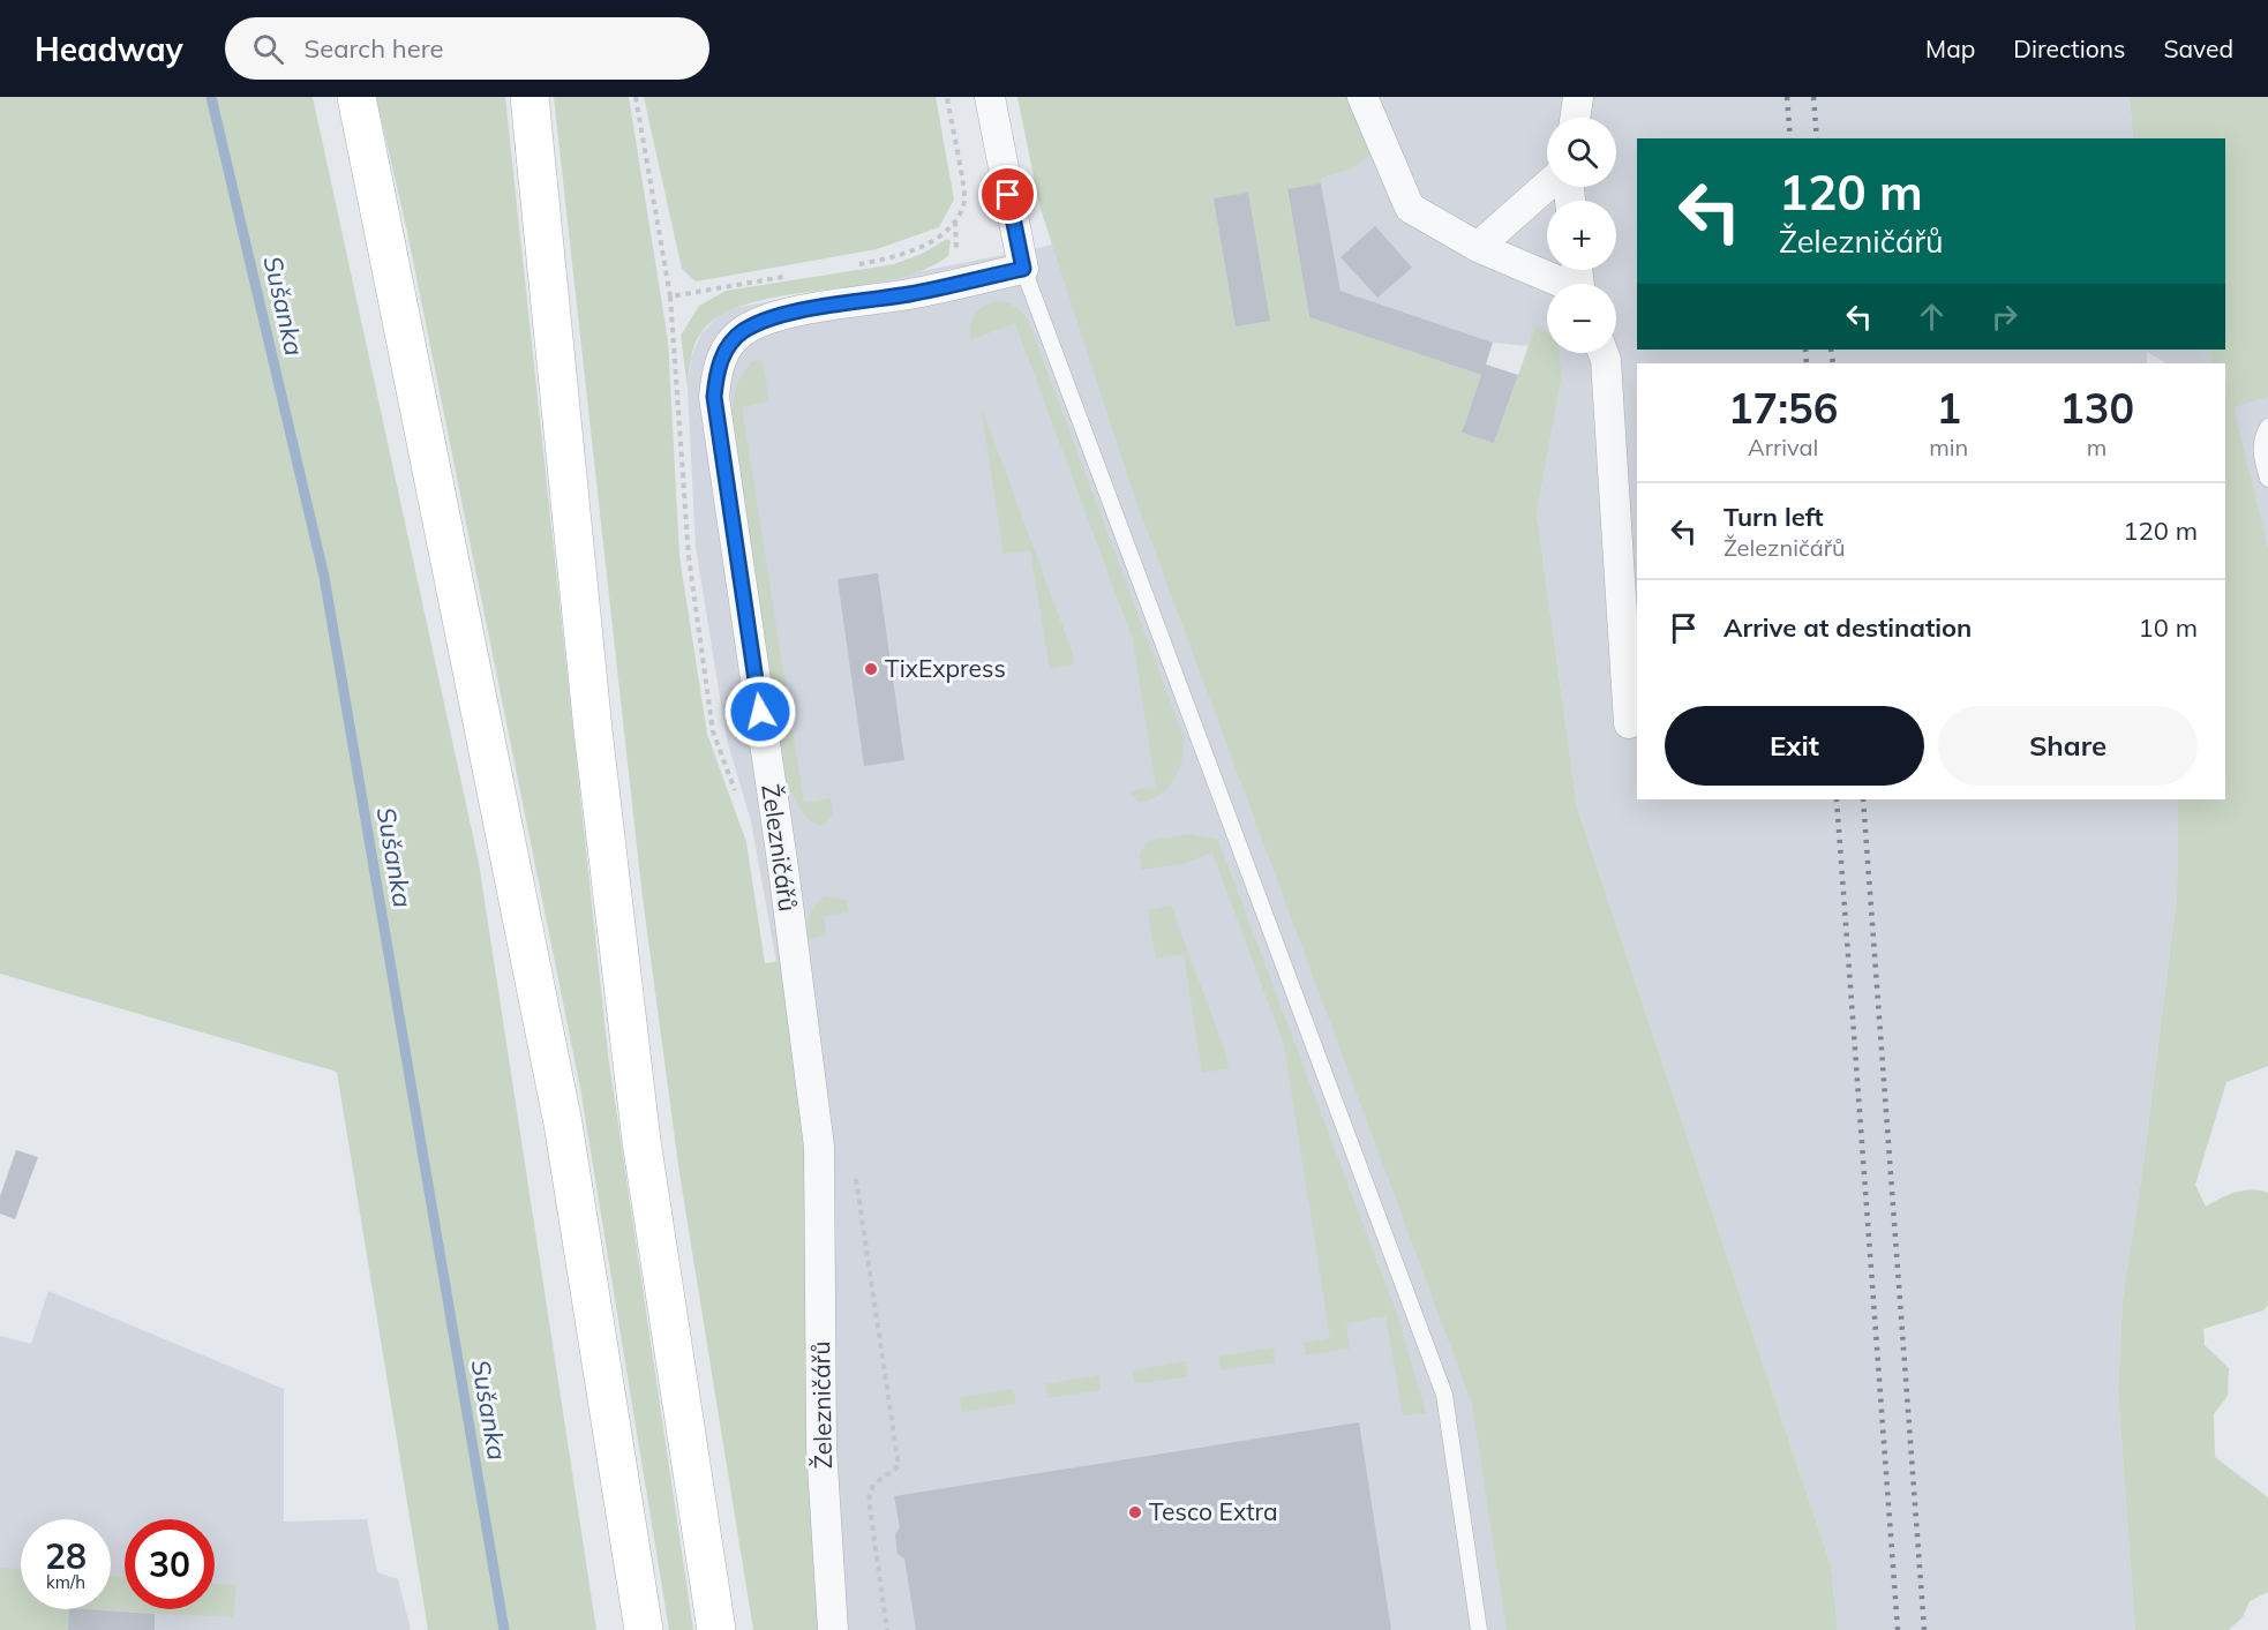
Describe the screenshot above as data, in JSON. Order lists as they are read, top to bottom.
{
  "streets": {
    "street": ["Železničářů"]
  },
  "water": ["Sušanka"],
  "places": ["TixExpress", "Tesco Extra"],
  "page": {
    "header": "Headway",
    "search": "Search here",
    "nav": ["Map", "Directions", "Saved"],
    "map_buttons": ["+", "−"],
    "turn": ["120 m", "Železničářů"],
    "eta": [
      "17:56",
      "Arrival",
      "1",
      "min",
      "130",
      "m"
    ],
    "list": [
      {
        "name": "Turn left",
        "note": "Železničářů",
        "value": "120 m"
      },
      {
        "name": "Arrive at destination",
        "value": "10 m"
      }
    ],
    "buttons": ["Exit", "Share"],
    "speed": "28 km/h",
    "limit": "30"
  }
}
